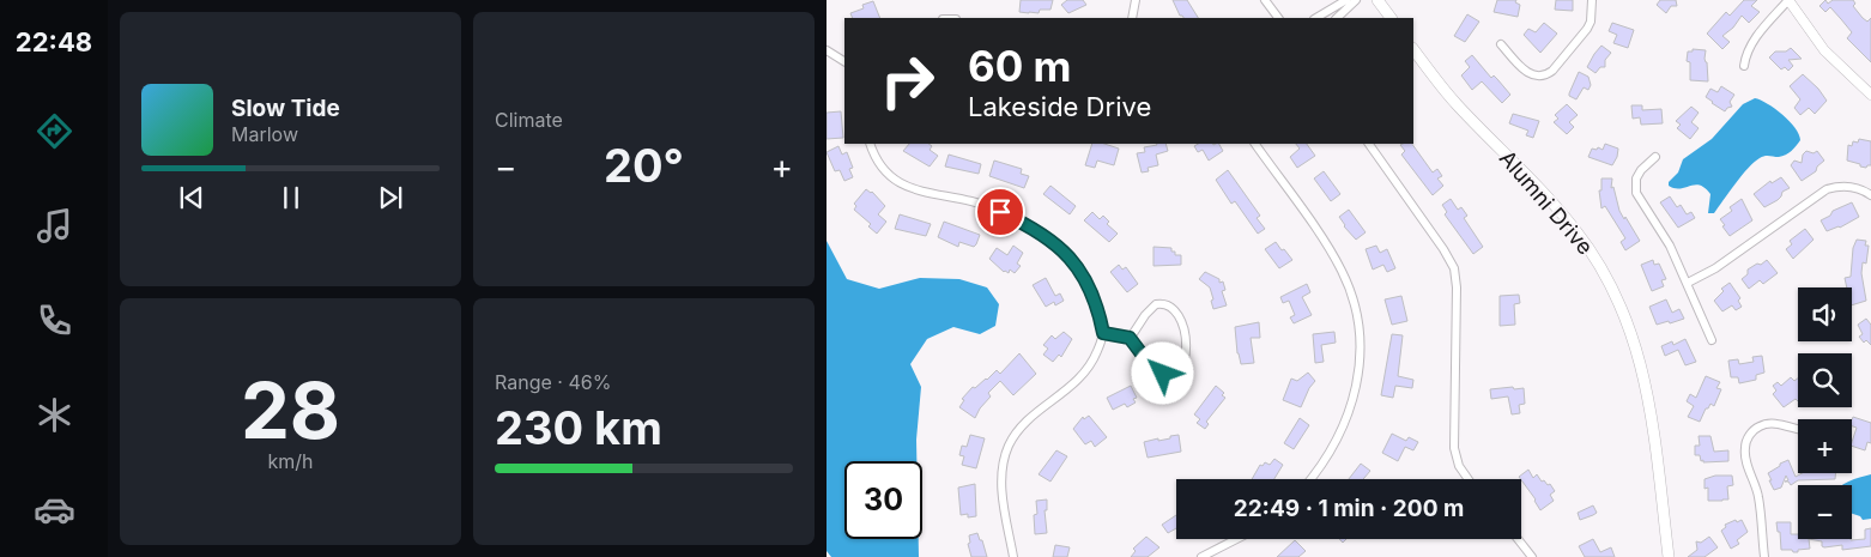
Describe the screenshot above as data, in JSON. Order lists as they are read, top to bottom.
{
  "streets": {
    "main road": ["Alumni Drive"]
  },
  "page": {
    "tabs": "22:48",
    "tile": [
      "Climate",
      ["28", "km/h"],
      ["Range · 46%", "230 km"]
    ],
    "turn": ["60 m", "Lakeside Drive"],
    "song": ["Slow Tide", "Marlow"],
    "heat": ["−", "20°", "+"],
    "map_buttons": ["+", "−"],
    "limit": "30",
    "trip": "22:49 · 1 min · 200 m"
  }
}
